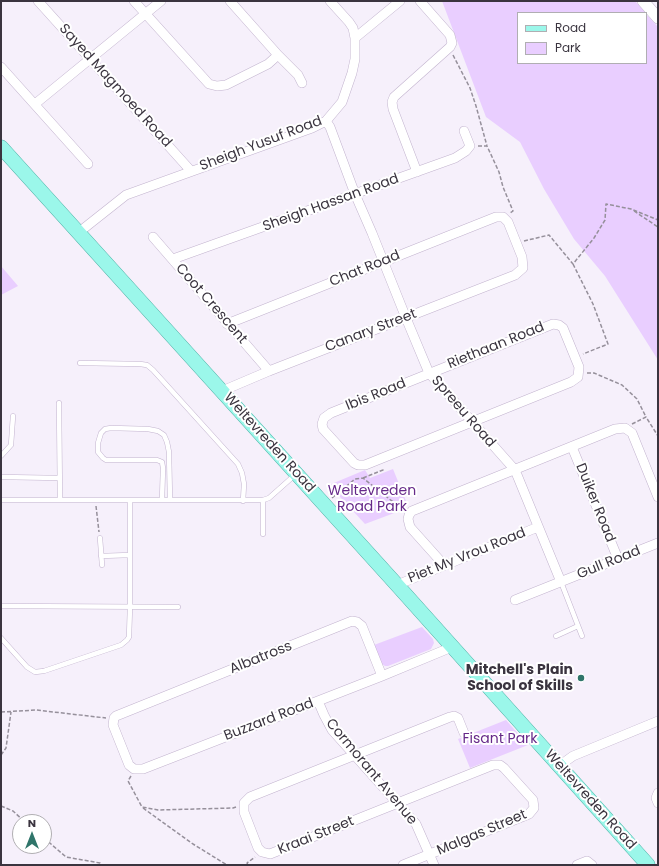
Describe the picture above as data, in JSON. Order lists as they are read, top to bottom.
{
  "streets": {
    "main road": ["Weltevreden Road"],
    "street": [
      "Sayed Magmoed Road",
      "Sheigh Yusuf Road",
      "Sheigh Hassan Road",
      "Chat Road",
      "Coot Crescent",
      "Canary Street",
      "Riethaan Road",
      "Ibis Road",
      "Spreeu Road",
      "Duiker Road",
      "Piet My Vrou Road",
      "Gull Road",
      "Albatross",
      "Buzzard Road",
      "Cormorant Avenue",
      "Malgas Street",
      "Kraai Street"
    ]
  },
  "crossings": [
    ["Sayed Magmoed Road", "Sheigh Yusuf Road"],
    ["Sheigh Yusuf Road", "Spreeu Road"],
    ["Sheigh Yusuf Road", "Weltevreden Road"],
    ["Sheigh Hassan Road", "Coot Crescent"],
    ["Sheigh Hassan Road", "Spreeu Road"],
    ["Chat Road", "Coot Crescent"],
    ["Chat Road", "Spreeu Road"],
    ["Coot Crescent", "Canary Street"],
    ["Canary Street", "Spreeu Road"],
    ["Canary Street", "Weltevreden Road"],
    ["Riethaan Road", "Ibis Road"],
    ["Riethaan Road", "Spreeu Road"],
    ["Ibis Road", "Spreeu Road"],
    ["Spreeu Road", "Piet My Vrou Road"],
    ["Spreeu Road", "Gull Road"],
    ["Weltevreden Road", "Piet My Vrou Road"],
    ["Weltevreden Road", "Buzzard Road"],
    ["Duiker Road", "Gull Road"],
    ["Albatross", "Buzzard Road"],
    ["Buzzard Road", "Cormorant Avenue"],
    ["Cormorant Avenue", "Malgas Street"],
    ["Cormorant Avenue", "Kraai Street"],
    ["Malgas Street", "Kraai Street"]
  ],
  "parks": ["Weltevreden Road Park", "Fisant Park"],
  "places": ["Mitchell's Plain School of Skills"],
  "legend": ["Road", "Park"],
  "north": "top"
}
